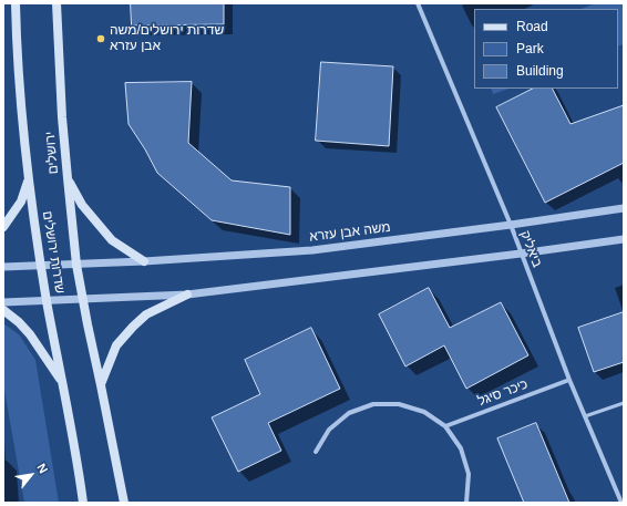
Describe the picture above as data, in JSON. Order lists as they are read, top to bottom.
{
  "streets": {
    "main road": ["ירושלים", "שדרות ירושלים"],
    "street": ["משה אבן עזרא", "ביאליק", "כיכר סיגל"]
  },
  "crossings": [
    ["ירושלים", "משה אבן עזרא"],
    ["ירושלים", "שדרות ירושלים"],
    ["משה אבן עזרא", "ביאליק"],
    ["משה אבן עזרא", "שדרות ירושלים"],
    ["ביאליק", "כיכר סיגל"]
  ],
  "places": ["שדרות ירושלים/משה אבן עזרא"],
  "legend": ["Road", "Park", "Building"],
  "north": "top right"
}
